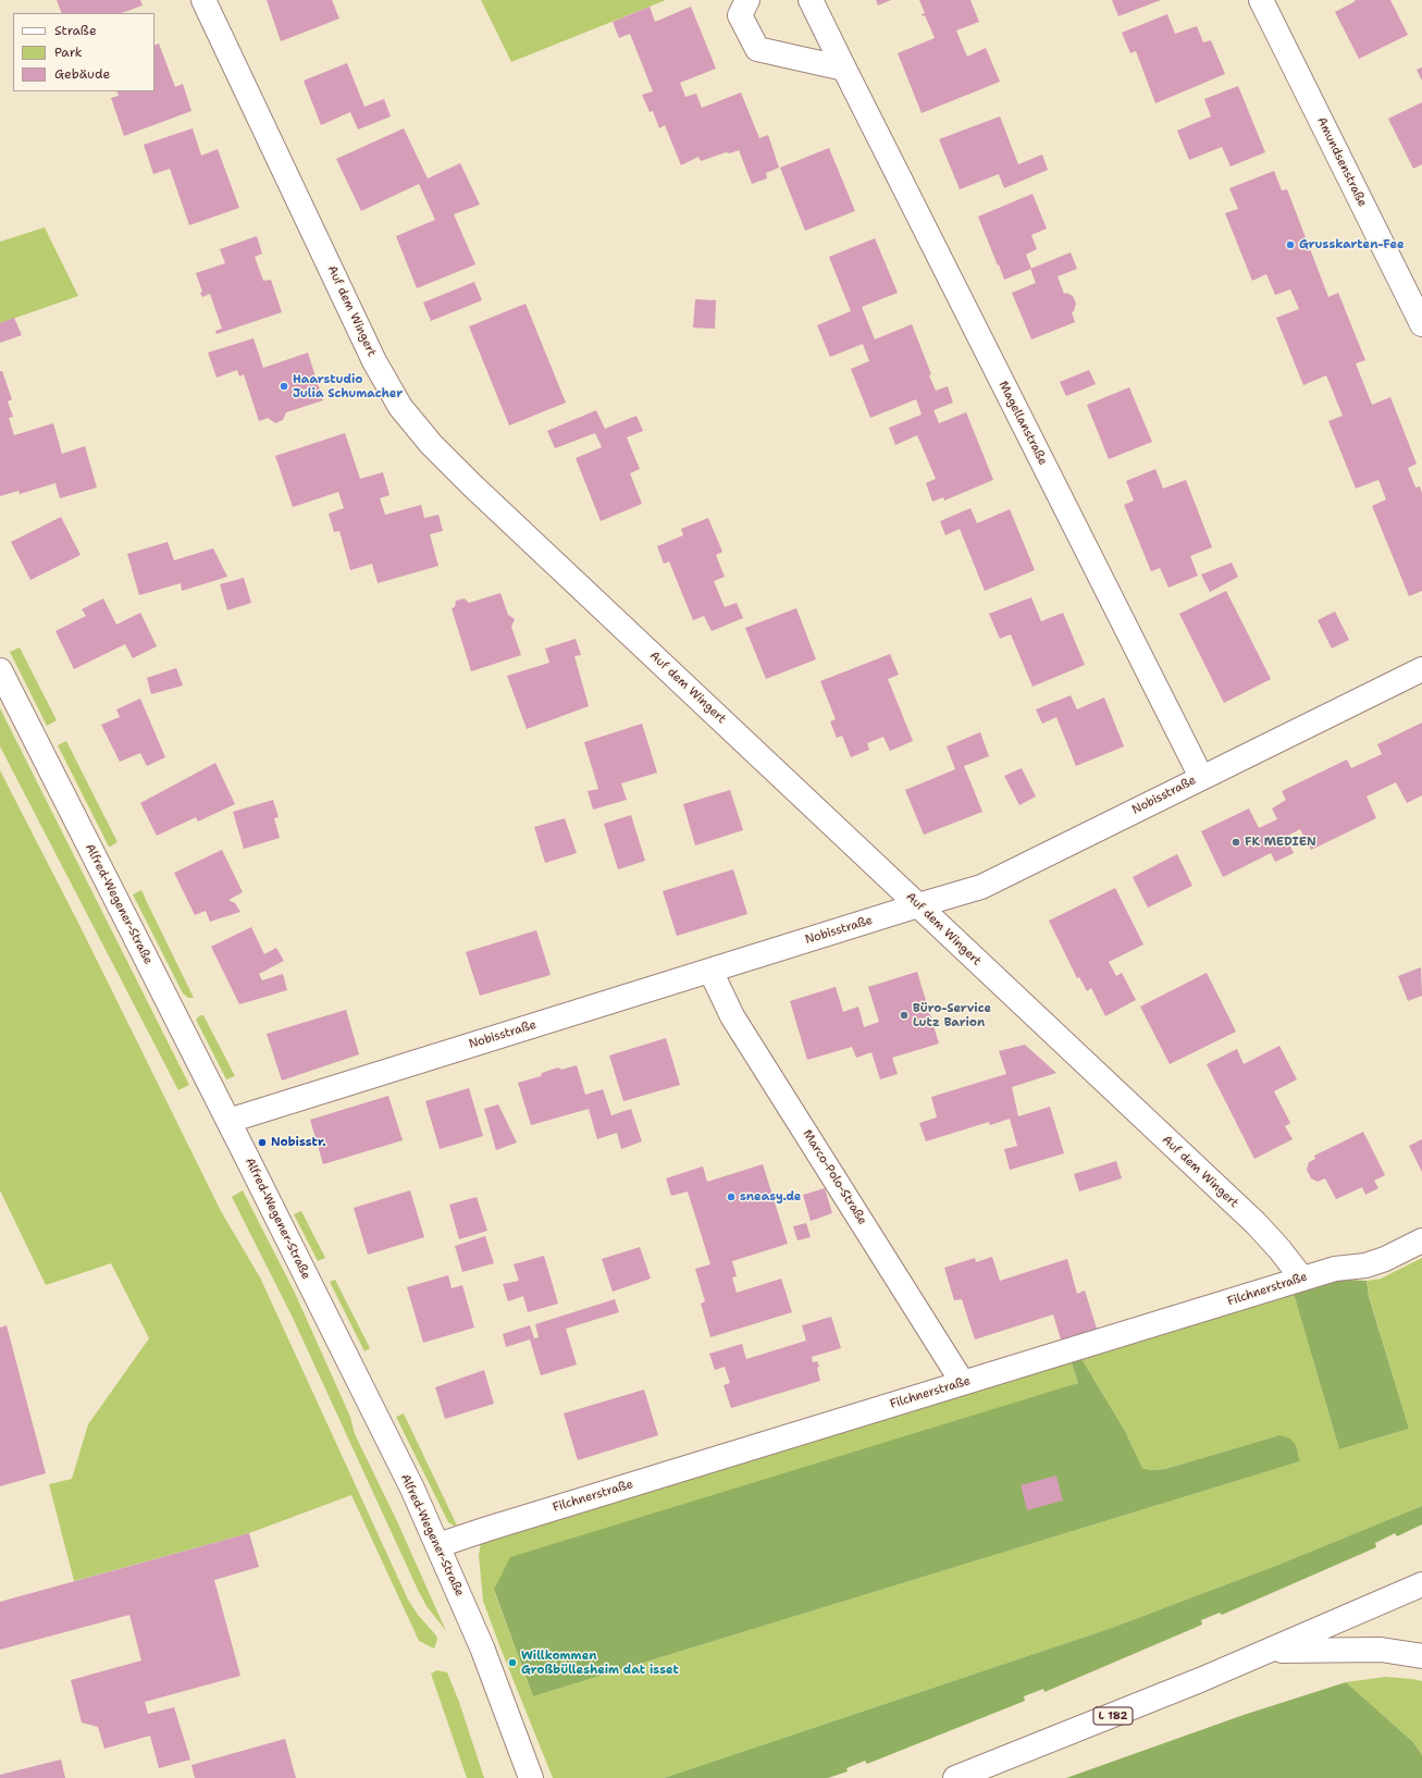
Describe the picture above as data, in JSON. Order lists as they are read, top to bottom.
{
  "streets": {
    "street": [
      "Amundsenstraße",
      "Auf dem Wingert",
      "Magellanstraße",
      "Nobisstraße",
      "Alfred-Wegener-Straße",
      "Marco-Polo-Straße",
      "Filchnerstraße",
      "L 182"
    ]
  },
  "crossings": [
    ["Auf dem Wingert", "Nobisstraße"],
    ["Auf dem Wingert", "Filchnerstraße"],
    ["Magellanstraße", "Nobisstraße"],
    ["Nobisstraße", "Alfred-Wegener-Straße"],
    ["Nobisstraße", "Marco-Polo-Straße"],
    ["Alfred-Wegener-Straße", "Filchnerstraße"],
    ["Marco-Polo-Straße", "Filchnerstraße"]
  ],
  "places": [
    "Grusskarten-Fee",
    "Haarstudio Julia Schumacher",
    "FK MEDIEN",
    "Büro-Service Lutz Barion",
    "Nobisstr.",
    "sneasy.de",
    "Willkommen Großbüllesheim dat isset"
  ],
  "legend": ["Straße", "Park", "Gebäude"]
}
